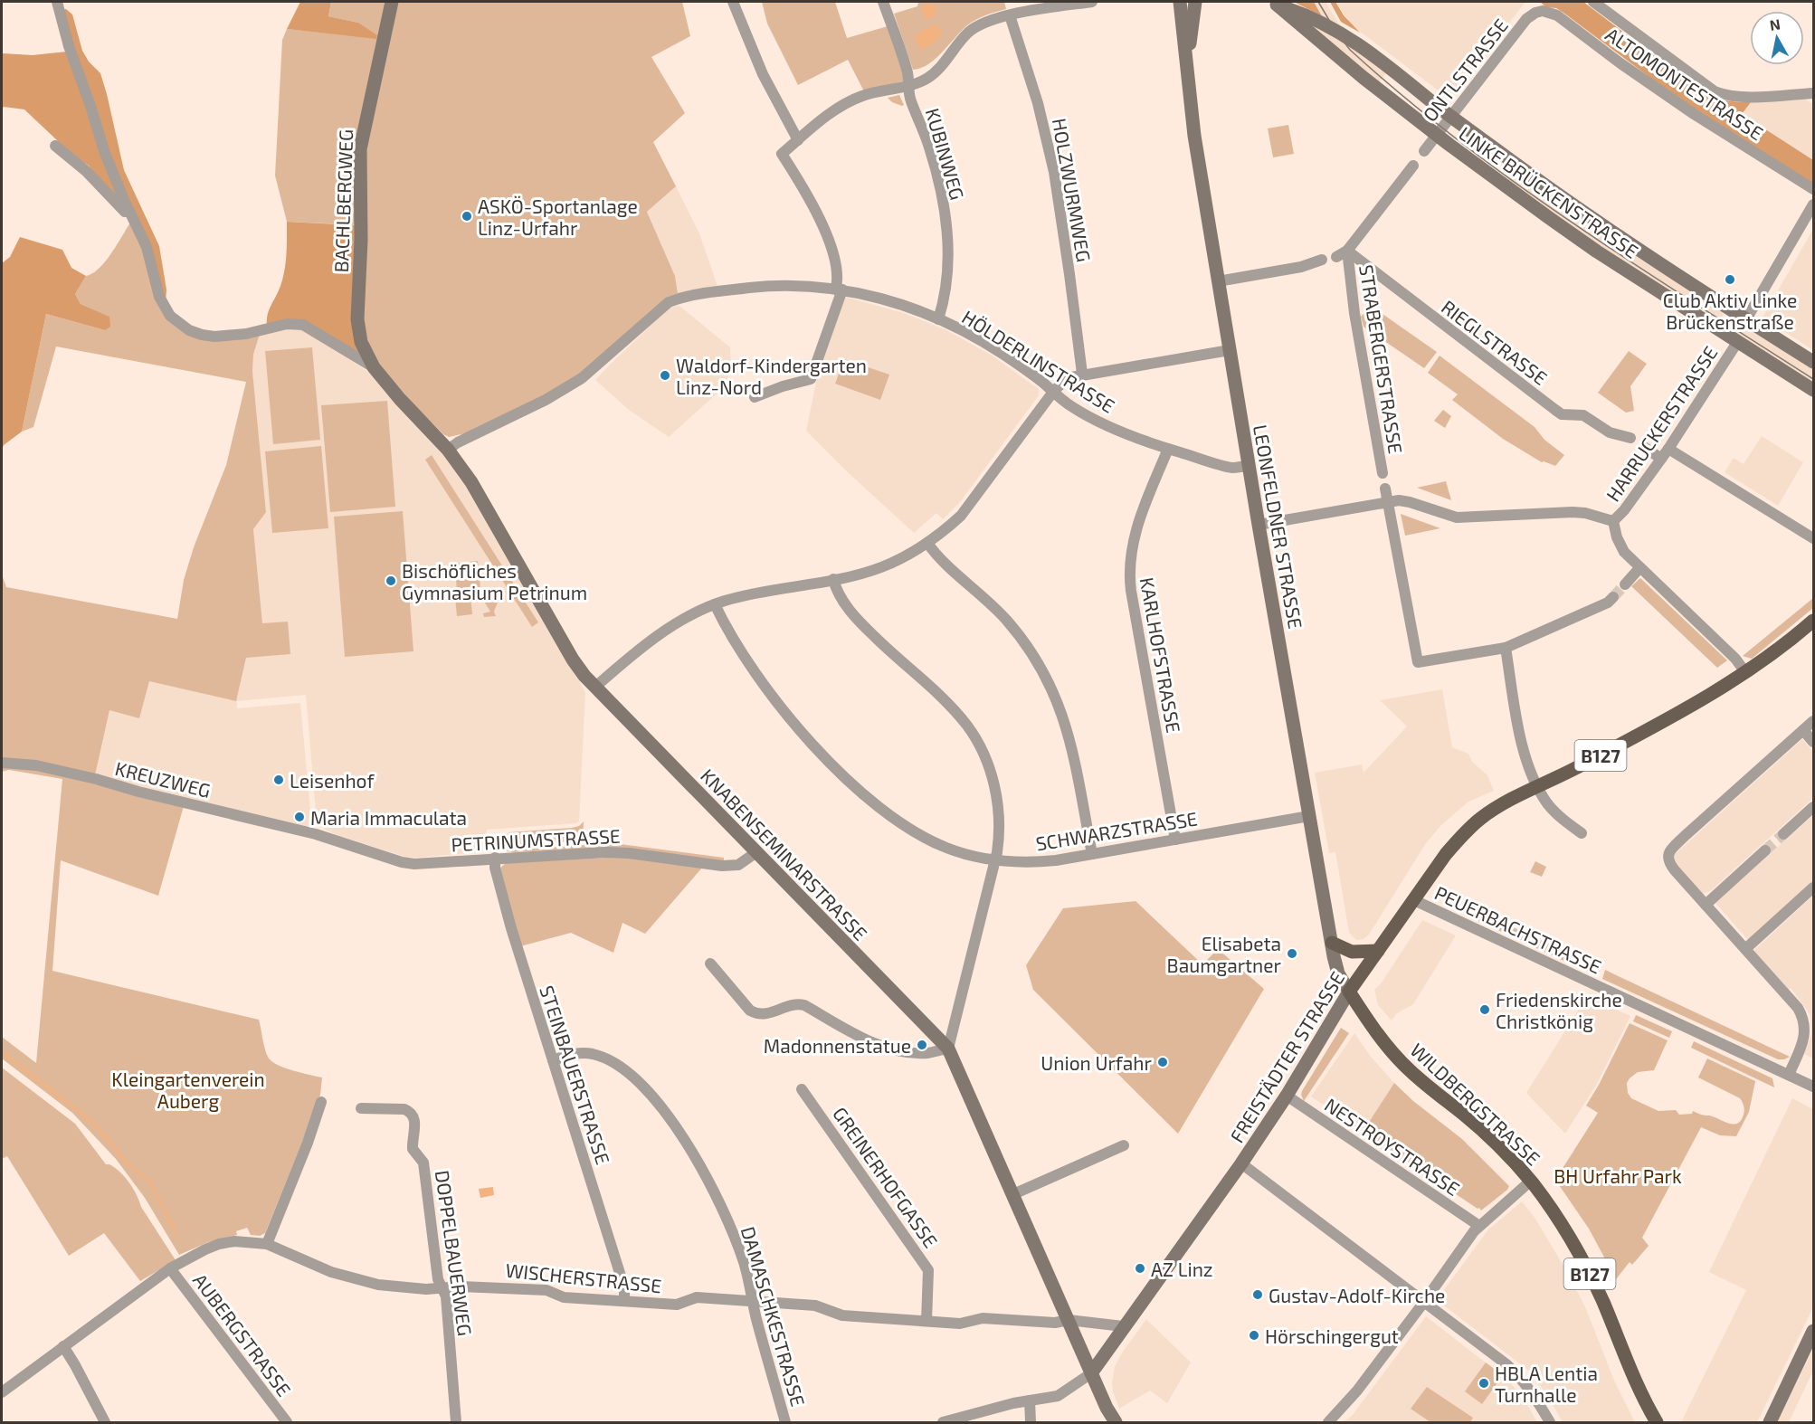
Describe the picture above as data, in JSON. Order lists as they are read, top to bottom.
{
  "streets": {
    "main road": [
      "LINKE BRÜCKENSTRASSE",
      "BACHLBERGWEG",
      "LEONFELDNER STRASSE",
      "B127",
      "KNABENSEMINARSTRASSE",
      "FREISTÄDTER STRASSE",
      "WILDBERGSTRASSE"
    ],
    "street": [
      "ONTLSTRASSE",
      "ALTOMONTESTRASSE",
      "KUBINWEG",
      "HOLZWURMWEG",
      "RIEGLSTRASSE",
      "STRABERGERSTRASSE",
      "HÖLDERLINSTRASSE",
      "HARRUCKERSTRASSE",
      "KARLHOFSTRASSE",
      "KREUZWEG",
      "SCHWARZSTRASSE",
      "PETRINUMSTRASSE",
      "PEUERBACHSTRASSE",
      "STEINBAUERSTRASSE",
      "NESTROYSTRASSE",
      "GREINERHOFGASSE",
      "DOPPELBAUERWEG",
      "WISCHERSTRASSE",
      "DAMASCHKESTRASSE",
      "AUBERGSTRASSE"
    ]
  },
  "crossings": [
    ["ONTLSTRASSE", "ALTOMONTESTRASSE"],
    ["ONTLSTRASSE", "LINKE BRÜCKENSTRASSE"],
    ["KUBINWEG", "HÖLDERLINSTRASSE"],
    ["LINKE BRÜCKENSTRASSE", "HARRUCKERSTRASSE"],
    ["BACHLBERGWEG", "HÖLDERLINSTRASSE"],
    ["BACHLBERGWEG", "KNABENSEMINARSTRASSE"],
    ["RIEGLSTRASSE", "STRABERGERSTRASSE"],
    ["HÖLDERLINSTRASSE", "LEONFELDNER STRASSE"],
    ["HÖLDERLINSTRASSE", "KARLHOFSTRASSE"],
    ["HÖLDERLINSTRASSE", "KNABENSEMINARSTRASSE"],
    ["HARRUCKERSTRASSE", "LEONFELDNER STRASSE"],
    ["LEONFELDNER STRASSE", "SCHWARZSTRASSE"],
    ["LEONFELDNER STRASSE", "FREISTÄDTER STRASSE"],
    ["LEONFELDNER STRASSE", "WILDBERGSTRASSE"],
    ["KARLHOFSTRASSE", "SCHWARZSTRASSE"],
    ["KREUZWEG", "PETRINUMSTRASSE"],
    ["PETRINUMSTRASSE", "KNABENSEMINARSTRASSE"],
    ["PETRINUMSTRASSE", "STEINBAUERSTRASSE"],
    ["KNABENSEMINARSTRASSE", "FREISTÄDTER STRASSE"],
    ["KNABENSEMINARSTRASSE", "WISCHERSTRASSE"],
    ["PEUERBACHSTRASSE", "FREISTÄDTER STRASSE"],
    ["FREISTÄDTER STRASSE", "WILDBERGSTRASSE"],
    ["FREISTÄDTER STRASSE", "NESTROYSTRASSE"],
    ["STEINBAUERSTRASSE", "WISCHERSTRASSE"],
    ["STEINBAUERSTRASSE", "DAMASCHKESTRASSE"],
    ["GREINERHOFGASSE", "WISCHERSTRASSE"],
    ["DOPPELBAUERWEG", "WISCHERSTRASSE"],
    ["WISCHERSTRASSE", "DAMASCHKESTRASSE"],
    ["WISCHERSTRASSE", "AUBERGSTRASSE"]
  ],
  "parks": ["Kleingartenverein Auberg", "BH Urfahr Park"],
  "places": [
    "ASKÖ-Sportanlage Linz-Urfahr",
    "Club Aktiv Linke Brückenstraße",
    "Waldorf-Kindergarten Linz-Nord",
    "Bischöfliches Gymnasium Petrinum",
    "Leisenhof",
    "Maria Immaculata",
    "Elisabeta Baumgartner",
    "Friedenskirche Christkönig",
    "Madonnenstatue",
    "Union Urfahr",
    "AZ Linz",
    "Gustav-Adolf-Kirche",
    "Hörschingergut",
    "HBLA Lentia Turnhalle"
  ],
  "north": "top"
}
